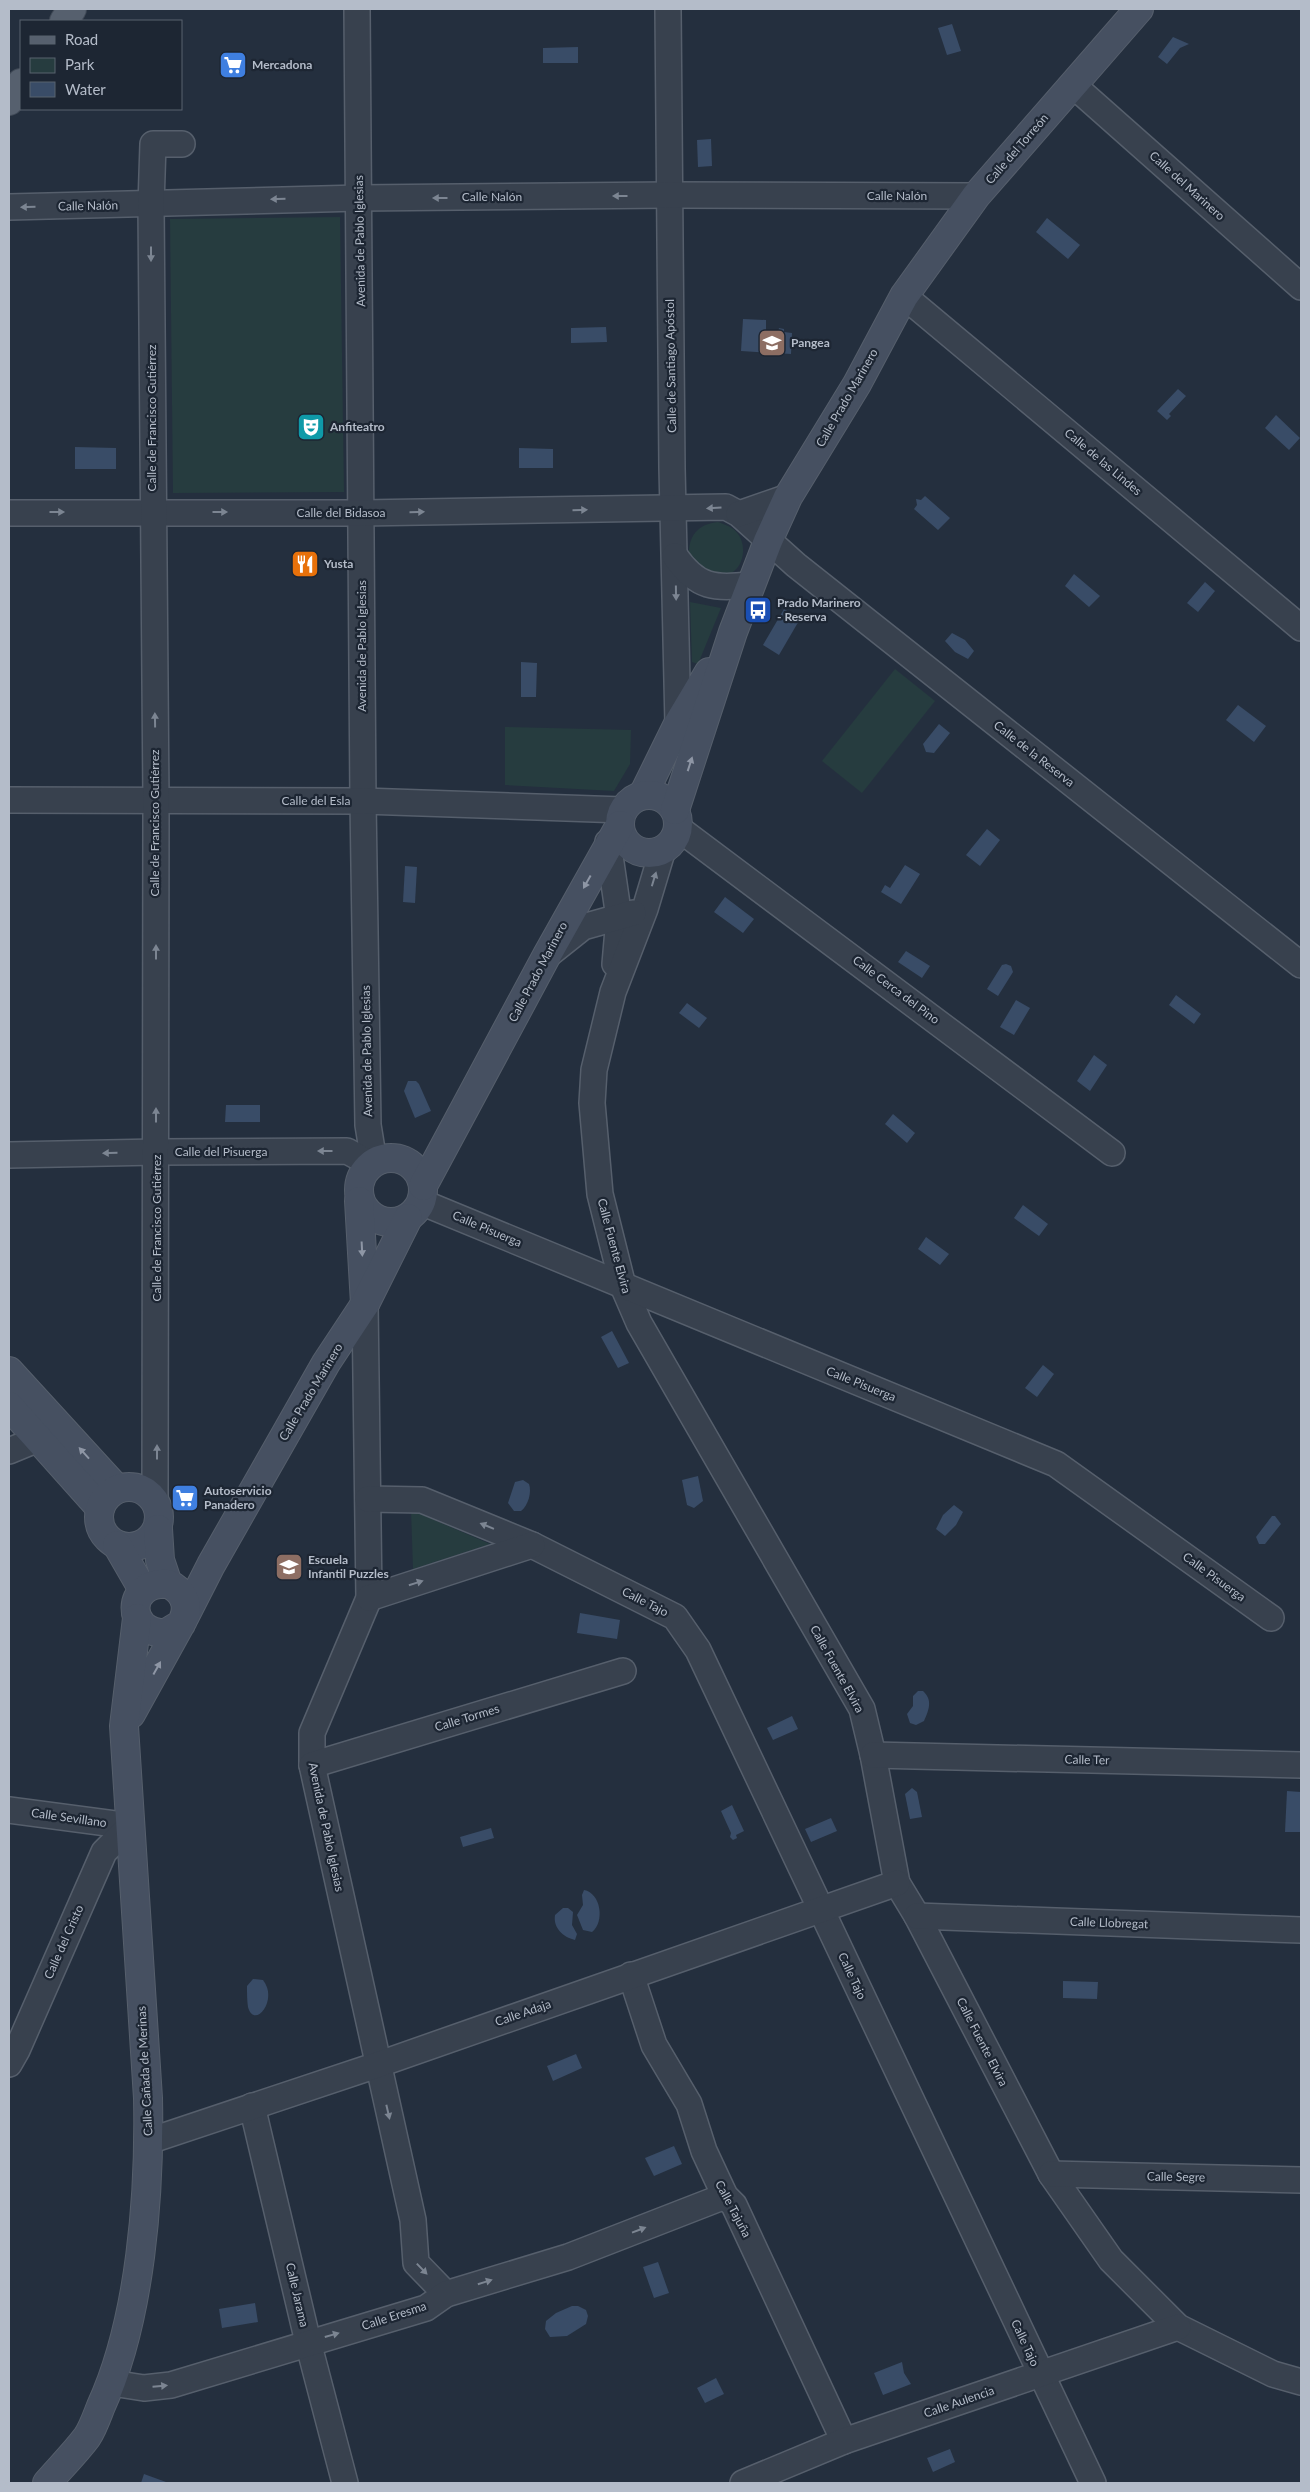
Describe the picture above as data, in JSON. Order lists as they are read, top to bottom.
{
  "streets": {
    "street": [
      "Calle del Torreón",
      "Calle del Marinero",
      "Calle Nalón",
      "Avenida de Pablo Iglesias",
      "Calle de Santiago Apóstol",
      "Calle Prado Marinero",
      "Calle de Francisco Gutiérrez",
      "Calle de las Lindes",
      "Calle del Bidasoa",
      "Calle de la Reserva",
      "Calle del Esla",
      "Calle Cerca del Pino",
      "Calle del Pisuerga",
      "Calle Pisuerga",
      "Calle Fuente Elvira",
      "Calle Tajo",
      "Calle Tormes",
      "Calle Ter",
      "Calle Sevillano",
      "Calle Llobregat",
      "Calle del Cristo",
      "Calle Adaja",
      "Calle Cañada de Merinas",
      "Calle Segre",
      "Calle Tajuña",
      "Calle Jarama",
      "Calle Eresma",
      "Calle Aulencia"
    ]
  },
  "crossings": [
    ["Calle del Torreón", "Calle del Marinero"],
    ["Calle del Torreón", "Calle Nalón"],
    ["Calle del Torreón", "Calle Prado Marinero"],
    ["Calle del Torreón", "Calle de las Lindes"],
    ["Calle Nalón", "Avenida de Pablo Iglesias"],
    ["Calle Nalón", "Calle de Santiago Apóstol"],
    ["Calle Nalón", "Calle de Francisco Gutiérrez"],
    ["Avenida de Pablo Iglesias", "Calle Prado Marinero"],
    ["Avenida de Pablo Iglesias", "Calle del Bidasoa"],
    ["Avenida de Pablo Iglesias", "Calle del Esla"],
    ["Avenida de Pablo Iglesias", "Calle del Pisuerga"],
    ["Avenida de Pablo Iglesias", "Calle Pisuerga"],
    ["Avenida de Pablo Iglesias", "Calle Tajo"],
    ["Avenida de Pablo Iglesias", "Calle Tormes"],
    ["Avenida de Pablo Iglesias", "Calle Adaja"],
    ["Avenida de Pablo Iglesias", "Calle Eresma"],
    ["Calle de Santiago Apóstol", "Calle Prado Marinero"],
    ["Calle de Santiago Apóstol", "Calle del Bidasoa"],
    ["Calle de Santiago Apóstol", "Calle de la Reserva"],
    ["Calle Prado Marinero", "Calle de las Lindes"],
    ["Calle Prado Marinero", "Calle del Bidasoa"],
    ["Calle Prado Marinero", "Calle de la Reserva"],
    ["Calle Prado Marinero", "Calle del Esla"],
    ["Calle Prado Marinero", "Calle Cerca del Pino"],
    ["Calle Prado Marinero", "Calle del Pisuerga"],
    ["Calle Prado Marinero", "Calle Pisuerga"],
    ["Calle Prado Marinero", "Calle Fuente Elvira"],
    ["Calle Prado Marinero", "Calle Cañada de Merinas"],
    ["Calle de Francisco Gutiérrez", "Calle del Bidasoa"],
    ["Calle de Francisco Gutiérrez", "Calle del Esla"],
    ["Calle de Francisco Gutiérrez", "Calle del Pisuerga"],
    ["Calle del Bidasoa", "Calle de la Reserva"],
    ["Calle Cerca del Pino", "Calle Fuente Elvira"],
    ["Calle del Pisuerga", "Calle Pisuerga"],
    ["Calle Pisuerga", "Calle Fuente Elvira"],
    ["Calle Fuente Elvira", "Calle Ter"],
    ["Calle Fuente Elvira", "Calle Llobregat"],
    ["Calle Fuente Elvira", "Calle Adaja"],
    ["Calle Fuente Elvira", "Calle Segre"],
    ["Calle Fuente Elvira", "Calle Aulencia"],
    ["Calle Tajo", "Calle Adaja"],
    ["Calle Tajo", "Calle Aulencia"],
    ["Calle Sevillano", "Calle del Cristo"],
    ["Calle Sevillano", "Calle Cañada de Merinas"],
    ["Calle del Cristo", "Calle Cañada de Merinas"],
    ["Calle Adaja", "Calle Cañada de Merinas"],
    ["Calle Adaja", "Calle Tajuña"],
    ["Calle Adaja", "Calle Jarama"],
    ["Calle Cañada de Merinas", "Calle Eresma"],
    ["Calle Tajuña", "Calle Eresma"],
    ["Calle Tajuña", "Calle Aulencia"],
    ["Calle Jarama", "Calle Eresma"]
  ],
  "one_way": [
    "Calle Nalón",
    "Calle del Bidasoa",
    "Calle del Pisuerga",
    "Calle Eresma"
  ],
  "places": {
    "supermarket": ["Mercadona", "Autoservicio Panadero"],
    "school or university": ["Pangea", "Escuela Infantil Puzzles"],
    "theatre": ["Anfiteatro"],
    "restaurant": ["Yusta"],
    "bus stop": ["Prado Marinero - Reserva"]
  },
  "legend": ["Road", "Park", "Water"]
}
